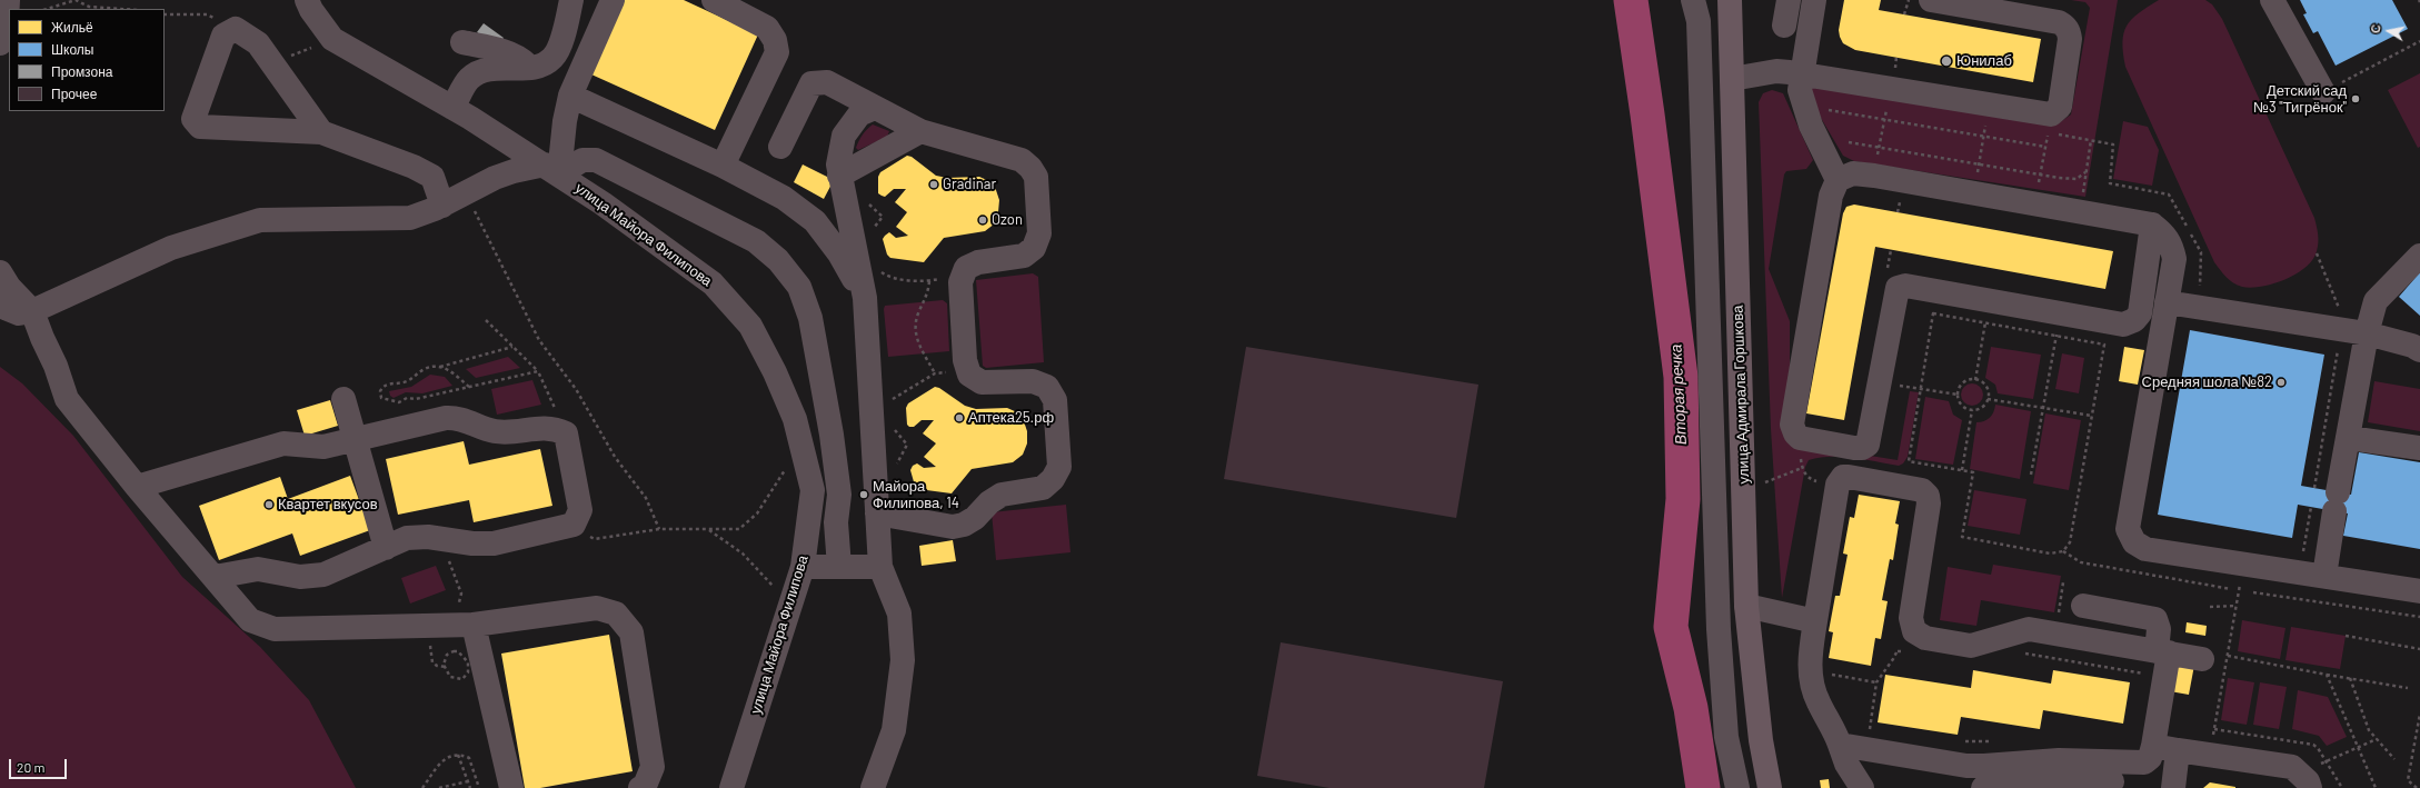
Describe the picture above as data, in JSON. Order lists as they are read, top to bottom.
{
  "streets": {
    "main road": ["улица Адмирала Горшкова"],
    "street": ["улица Майора Филипова"]
  },
  "water": ["Вторая речка"],
  "places": [
    "Юнилаб",
    "Детский сад №3 \"Тигрёнок\"",
    "Gradinar",
    "Ozon",
    "Средняя шола №82",
    "Аптека25.рф",
    "Майора Филипова, 14",
    "Квартет вкусов"
  ],
  "legend": [
    "Жильё",
    "Школы",
    "Промзона",
    "Прочее"
  ],
  "scale_bar": "20 m",
  "north": "left"
}
